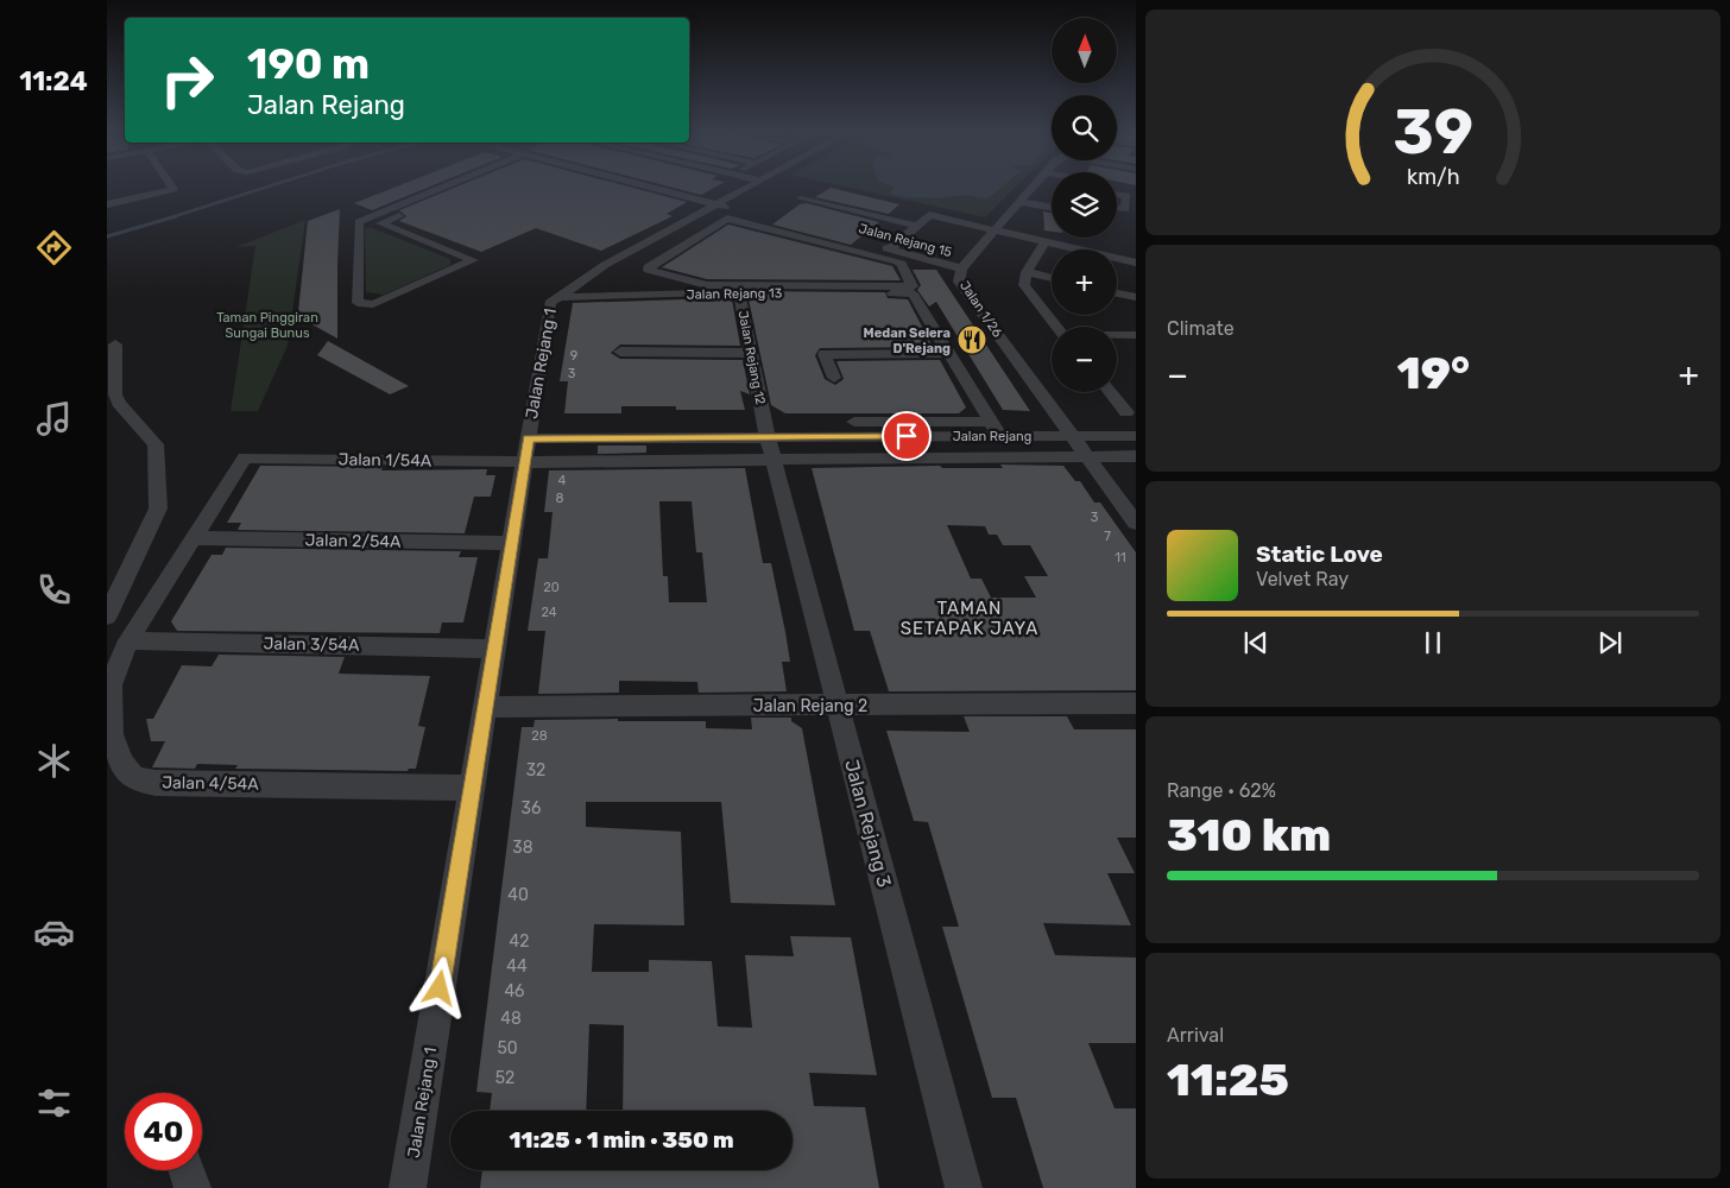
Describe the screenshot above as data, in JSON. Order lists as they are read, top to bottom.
{
  "streets": {
    "street": [
      "Jalan Rejang 15",
      "Jalan Rejang 13",
      "Jalan 1/26",
      "Jalan Rejang 12",
      "Jalan Rejang 1",
      "Jalan Rejang",
      "Jalan 1/54A",
      "Jalan 2/54A",
      "Jalan 3/54A",
      "Jalan Rejang 2",
      "Jalan 4/54A",
      "Jalan Rejang 3"
    ]
  },
  "crossings": [
    ["Jalan Rejang 15", "Jalan 1/26"],
    ["Jalan Rejang 15", "Jalan Rejang 1"],
    ["Jalan Rejang 13", "Jalan Rejang 12"],
    ["Jalan Rejang 13", "Jalan Rejang 1"],
    ["Jalan 1/26", "Jalan Rejang"],
    ["Jalan Rejang 12", "Jalan Rejang"],
    ["Jalan Rejang 12", "Jalan Rejang 3"],
    ["Jalan Rejang 1", "Jalan Rejang"],
    ["Jalan Rejang 1", "Jalan 1/54A"],
    ["Jalan Rejang 1", "Jalan 2/54A"],
    ["Jalan Rejang 1", "Jalan 3/54A"],
    ["Jalan Rejang 1", "Jalan Rejang 2"],
    ["Jalan Rejang 1", "Jalan 4/54A"],
    ["Jalan Rejang", "Jalan 1/54A"],
    ["Jalan Rejang", "Jalan Rejang 3"],
    ["Jalan 1/54A", "Jalan 4/54A"],
    ["Jalan 2/54A", "Jalan 4/54A"],
    ["Jalan 3/54A", "Jalan 4/54A"],
    ["Jalan Rejang 2", "Jalan Rejang 3"]
  ],
  "districts": ["TAMAN SETAPAK JAYA"],
  "parks": ["Taman Pinggiran Sungai Bunus"],
  "places": {
    "restaurant": ["Medan Selera D'Rejang"]
  },
  "house_numbers": [
    "9",
    "3",
    "4",
    "8",
    "3",
    "7",
    "11",
    "20",
    "24",
    "28",
    "32",
    "36",
    "38",
    "40",
    "42",
    "44",
    "46",
    "48",
    "50",
    "52"
  ],
  "north": "top",
  "page": {
    "tabs": "11:24",
    "map_buttons": ["+", "−"],
    "turn": ["190 m", "Jalan Rejang"],
    "tile": [
      "Climate",
      ["Range · 62%", "310 km"],
      ["Arrival", "11:25"]
    ],
    "heat": ["−", "19°", "+"],
    "song": ["Static Love", "Velvet Ray"],
    "limit": "40",
    "trip": "11:25 · 1 min · 350 m",
    "gauge": ["39", "km/h"]
  }
}
